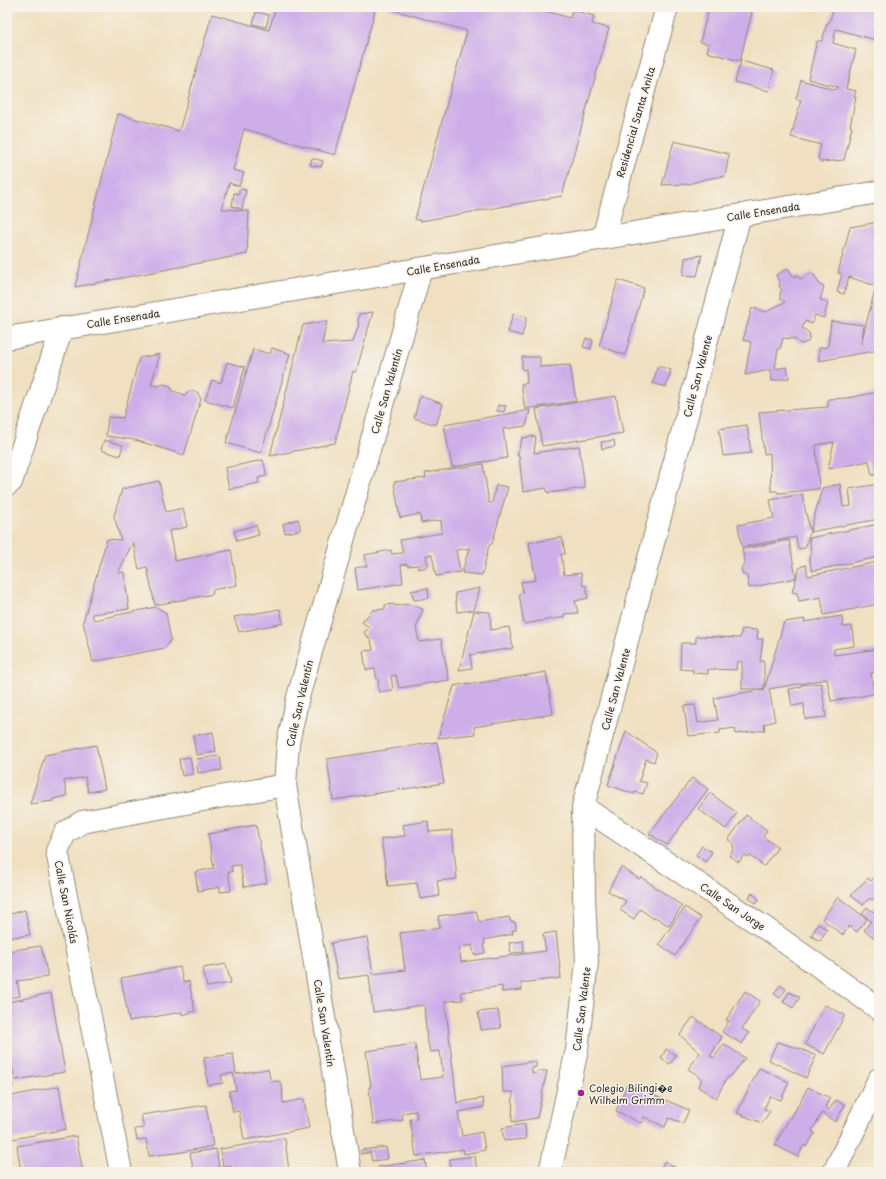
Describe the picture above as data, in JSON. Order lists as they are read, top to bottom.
{
  "streets": {
    "street": [
      "Residencial Santa Anita",
      "Calle Ensenada",
      "Calle San Valente",
      "Calle San Valentín",
      "Calle San Nicolás",
      "Calle San Jorge"
    ]
  },
  "crossings": [
    ["Residencial Santa Anita", "Calle Ensenada"],
    ["Calle Ensenada", "Calle San Valente"],
    ["Calle Ensenada", "Calle San Valentín"],
    ["Calle San Valente", "Calle San Jorge"],
    ["Calle San Valentín", "Calle San Nicolás"]
  ],
  "places": ["Colegio Bilingi�e Wilhelm Grimm"]
}
